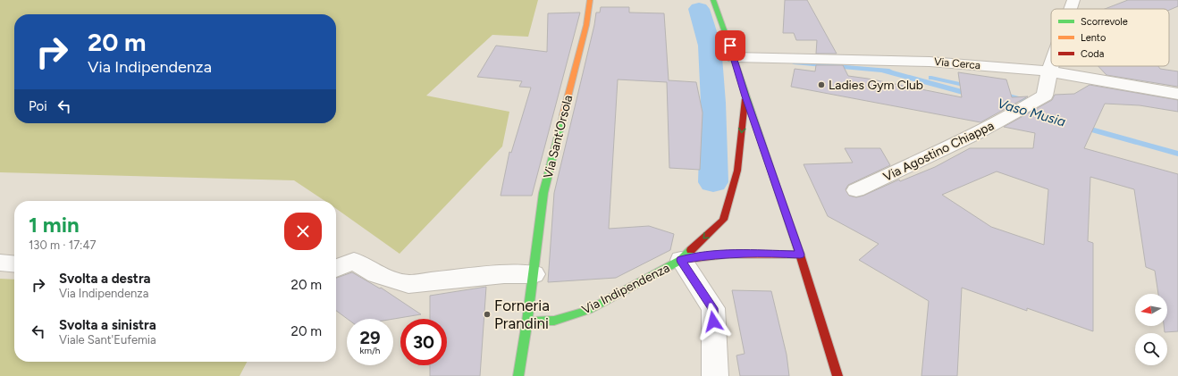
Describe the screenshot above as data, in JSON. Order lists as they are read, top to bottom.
{
  "streets": {
    "street": [
      "Via Cerca",
      "Via Sant'Orsola",
      "Via Agostino Chiappa",
      "Via Indipendenza"
    ]
  },
  "crossings": [
    ["Via Cerca", "Via Agostino Chiappa"]
  ],
  "one_way": ["Via Indipendenza"],
  "water": ["Vaso Musia"],
  "places": ["Ladies Gym Club", "Forneria Prandini"],
  "legend": ["Scorrevole", "Lento", "Coda"],
  "north": "left",
  "page": {
    "turn": ["20 m", "Via Indipendenza"],
    "then": "Poi",
    "heading": ["1 min", "130 m · 17:47"],
    "list": [
      {
        "name": "Svolta a destra",
        "note": "Via Indipendenza",
        "value": "20 m"
      },
      {
        "name": "Svolta a sinistra",
        "note": "Viale Sant'Eufemia",
        "value": "20 m"
      }
    ],
    "speed": "29 km/h",
    "limit": "30"
  }
}
